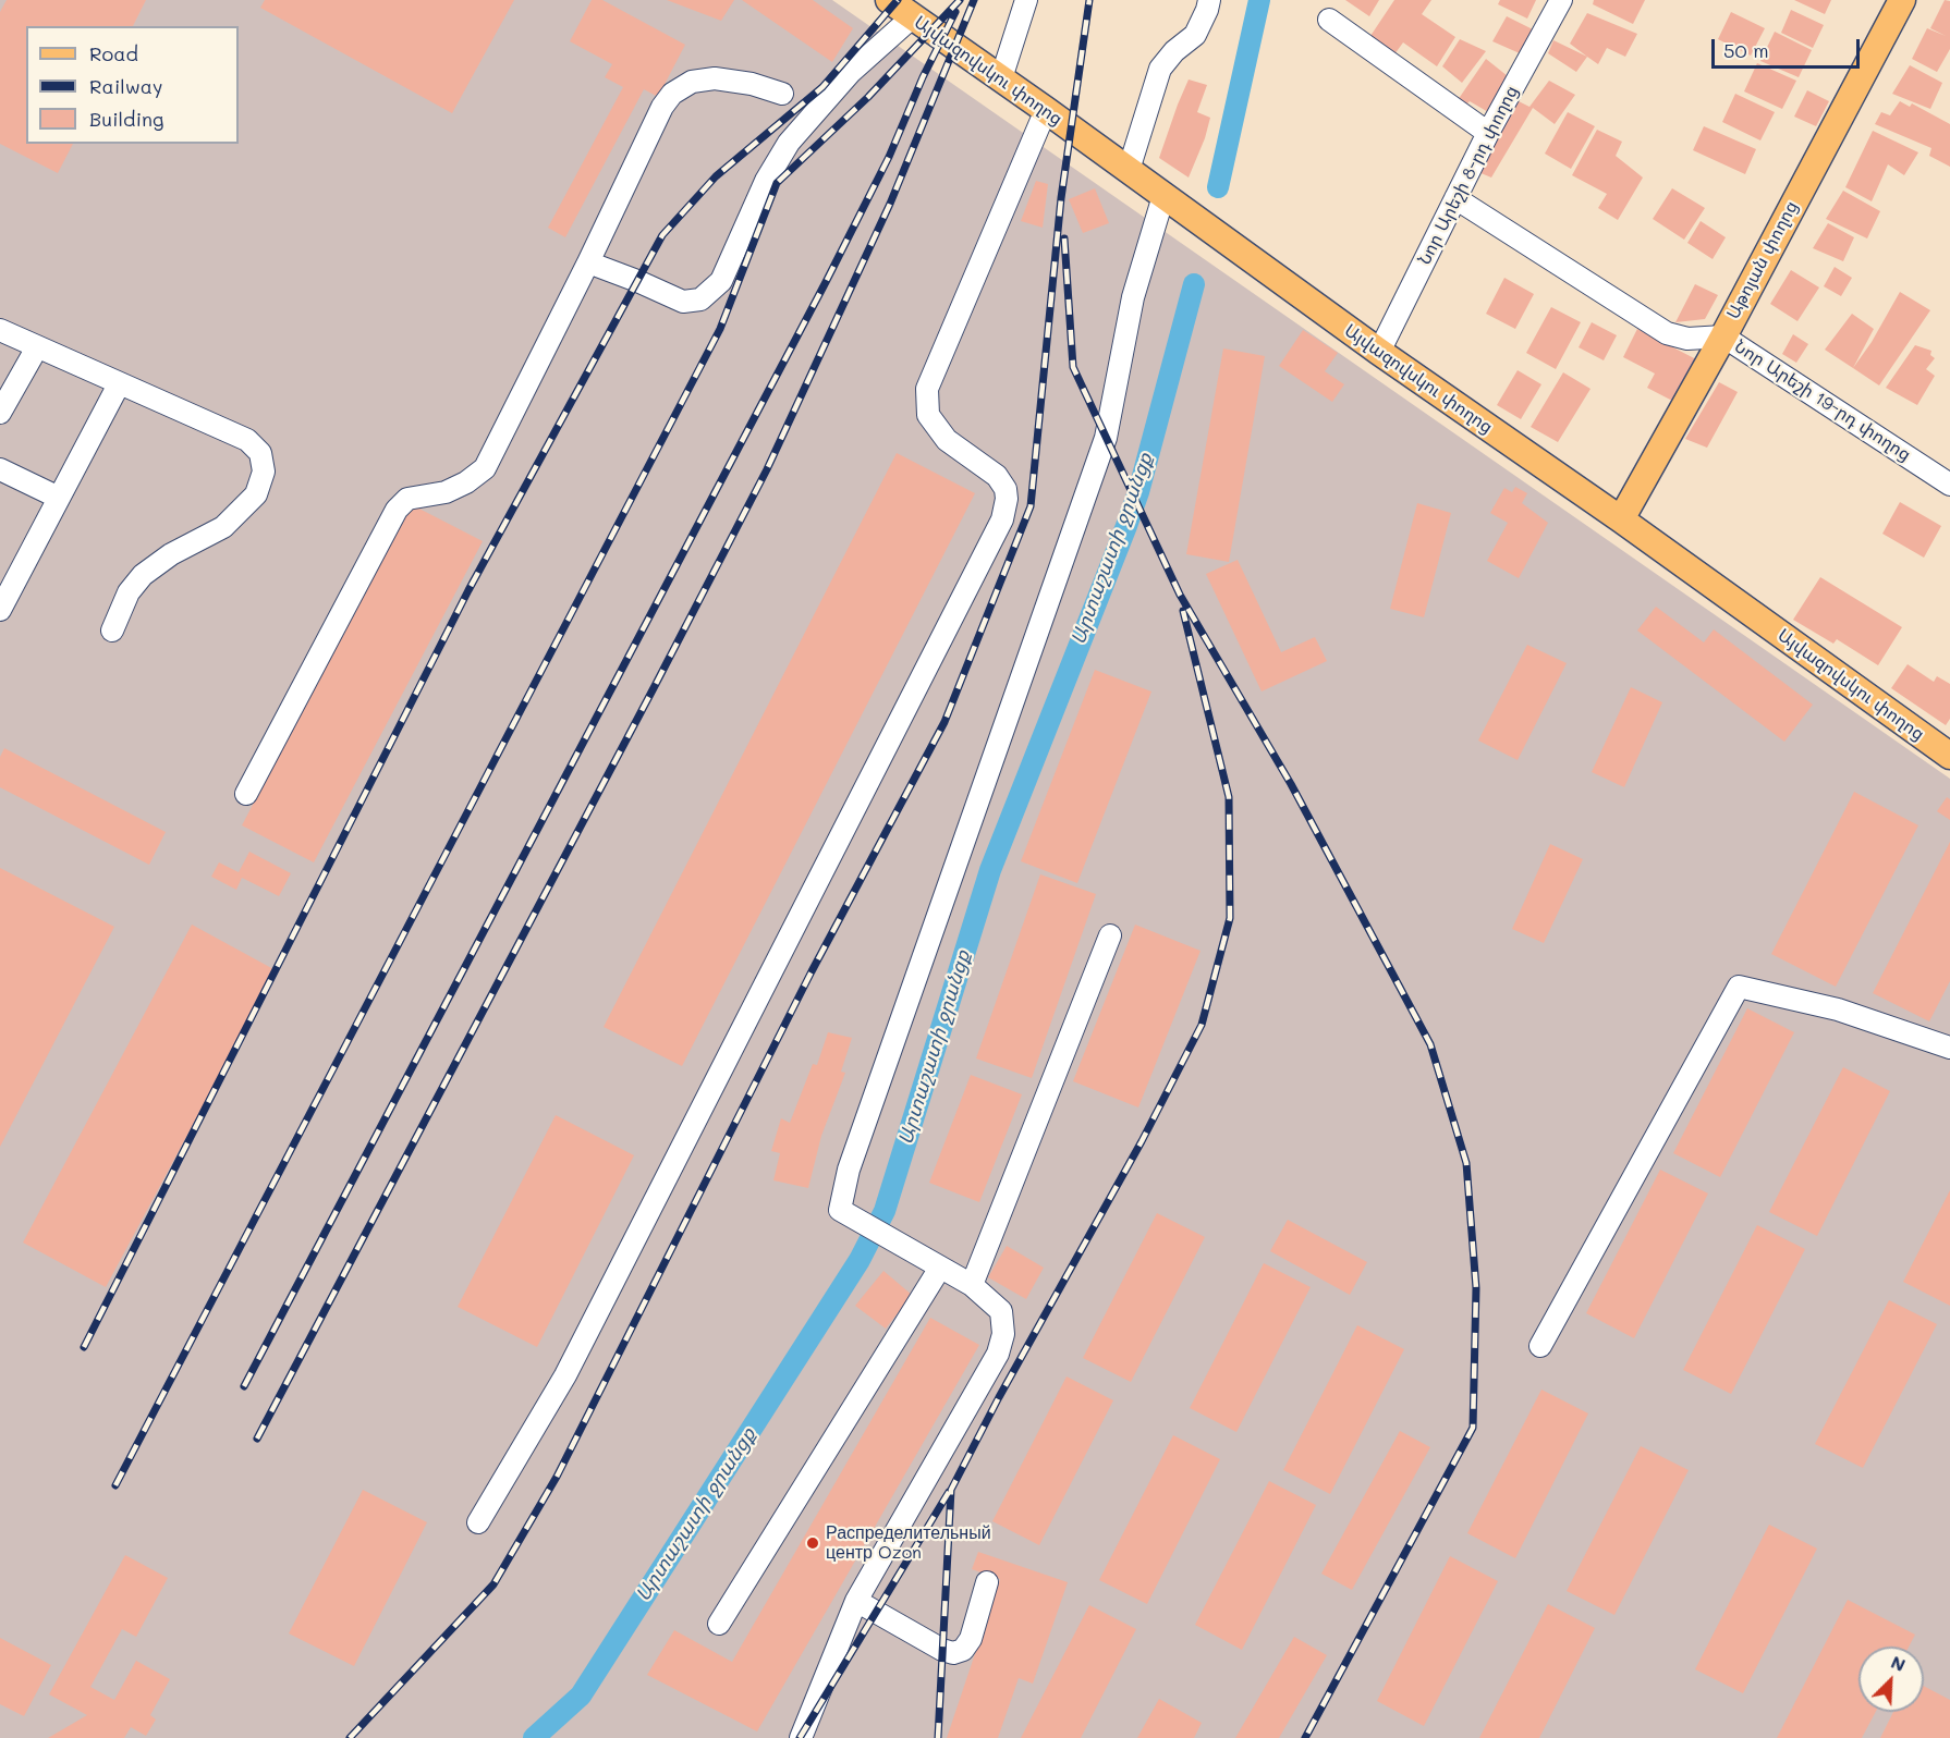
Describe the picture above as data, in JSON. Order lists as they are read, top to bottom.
{
  "streets": {
    "main road": ["Այվազովսկու փողոց", "Աթոյան փողոց"],
    "street": ["Նոր Արեշի 8-րդ փողոց", "Նոր Արեշի 19-րդ փողոց"]
  },
  "crossings": [
    ["Այվազովսկու փողոց", "Նոր Արեշի 8-րդ փողոց"],
    ["Այվազովսկու փողոց", "Աթոյան փողոց"],
    ["Նոր Արեշի 8-րդ փողոց", "Նոր Արեշի 19-րդ փողոց"],
    ["Աթոյան փողոց", "Նոր Արեշի 19-րդ փողոց"]
  ],
  "water": ["Արտաշատի ջրանցք"],
  "places": ["Распределительный центр Ozon"],
  "legend": ["Road", "Railway", "Building"],
  "scale_bar": "50 m",
  "north": "top right"
}
